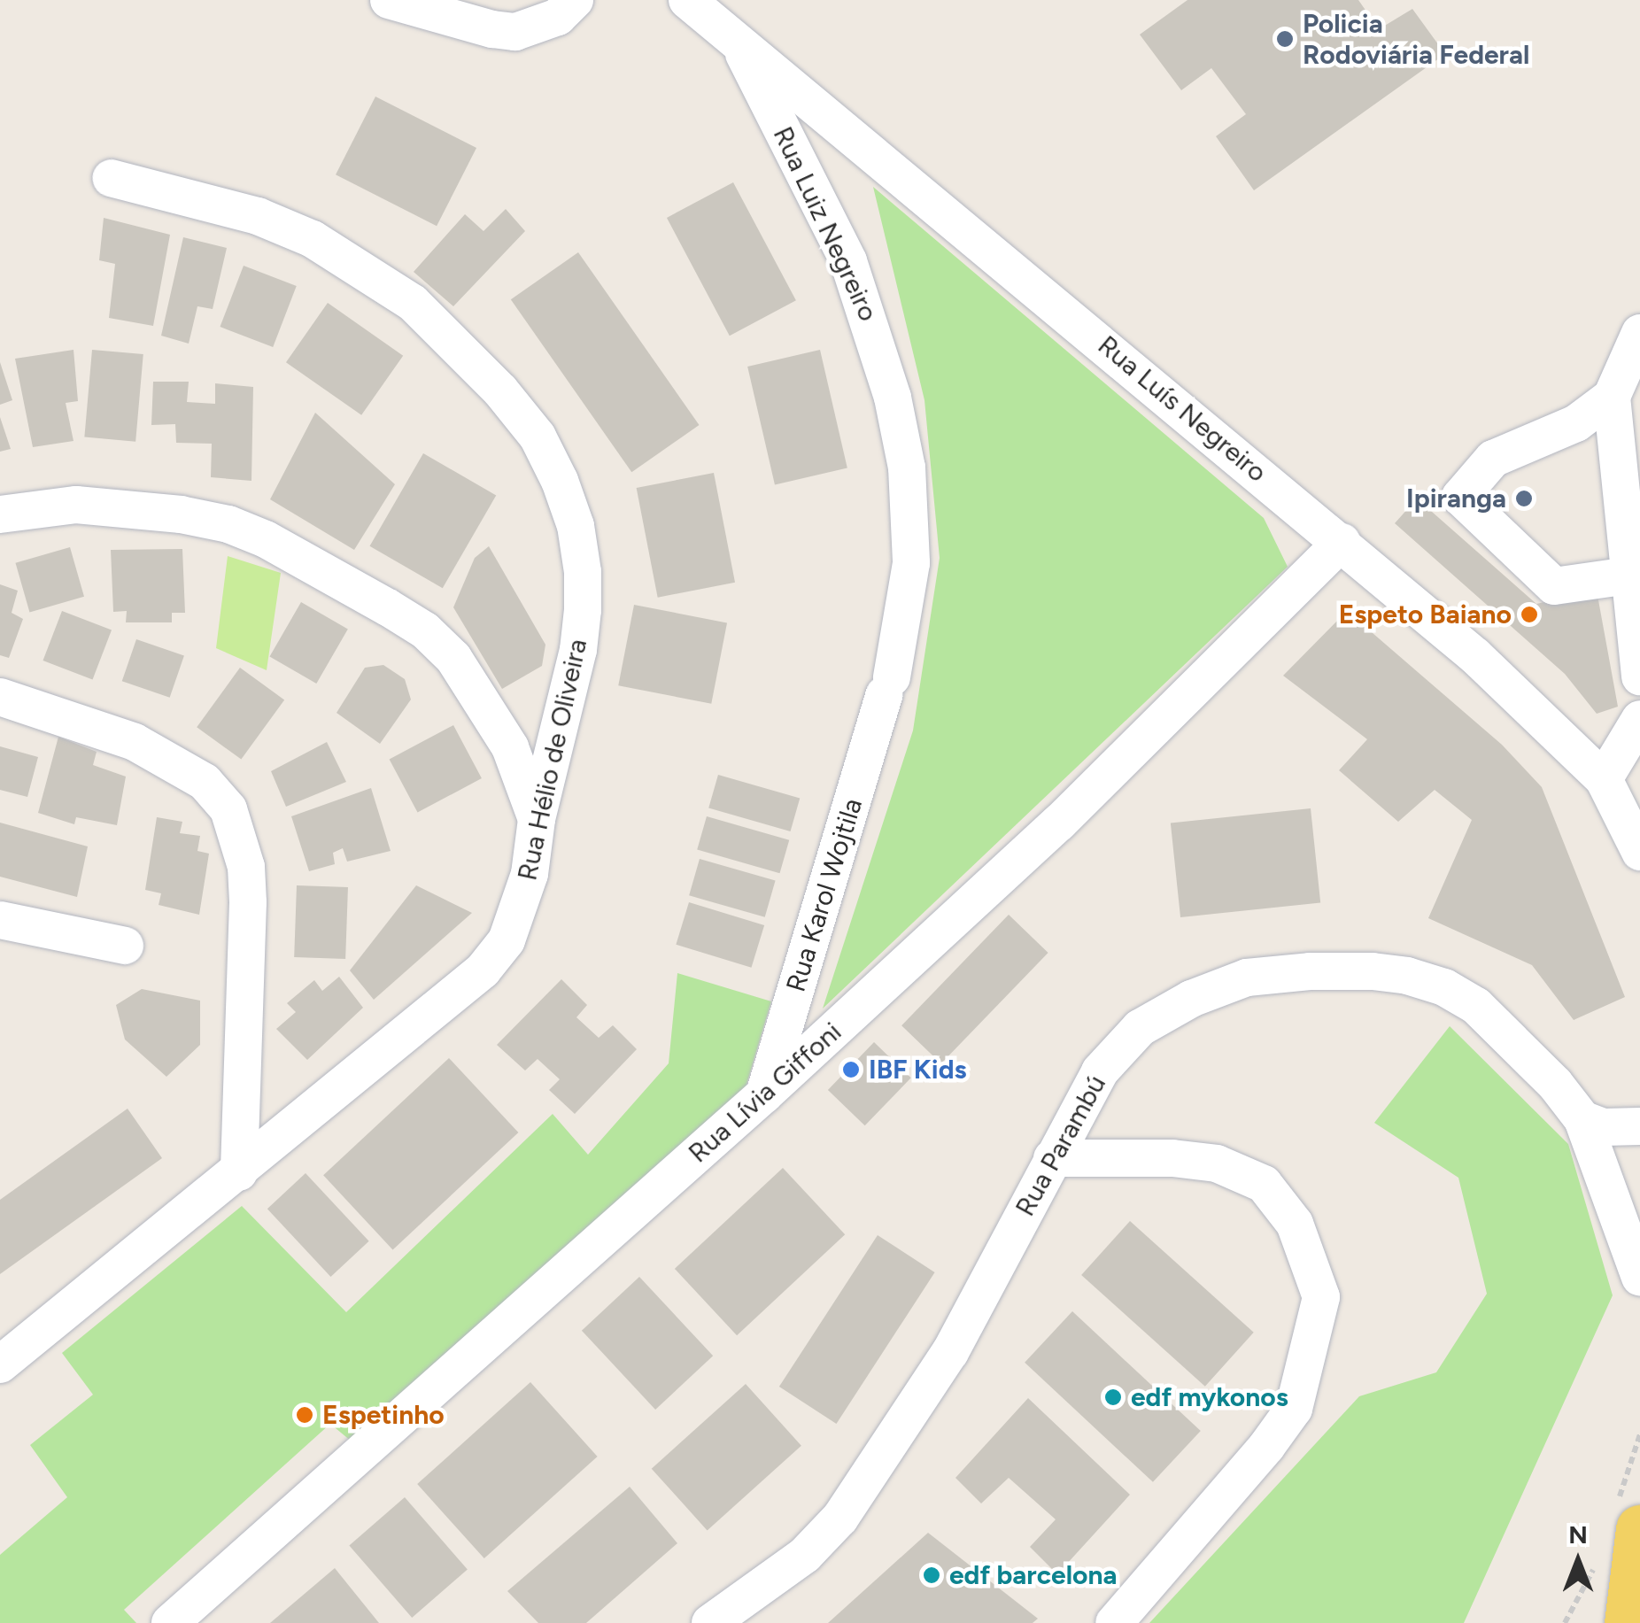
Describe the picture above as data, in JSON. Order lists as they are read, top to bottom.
{
  "streets": {
    "street": [
      "Rua Luiz Negreiro",
      "Rua Luís Negreiro",
      "Rua Hélio de Oliveira",
      "Rua Karol Wojtila",
      "Rua Lívia Giffoni",
      "Rua Parambú"
    ]
  },
  "crossings": [
    ["Rua Luiz Negreiro", "Rua Luís Negreiro"],
    ["Rua Luiz Negreiro", "Rua Karol Wojtila"],
    ["Rua Luís Negreiro", "Rua Lívia Giffoni"],
    ["Rua Karol Wojtila", "Rua Lívia Giffoni"]
  ],
  "places": [
    "Policia Rodoviária Federal",
    "Ipiranga",
    "Espeto Baiano",
    "IBF Kids",
    "edf mykonos",
    "Espetinho",
    "edf barcelona"
  ],
  "north": "top"
}
